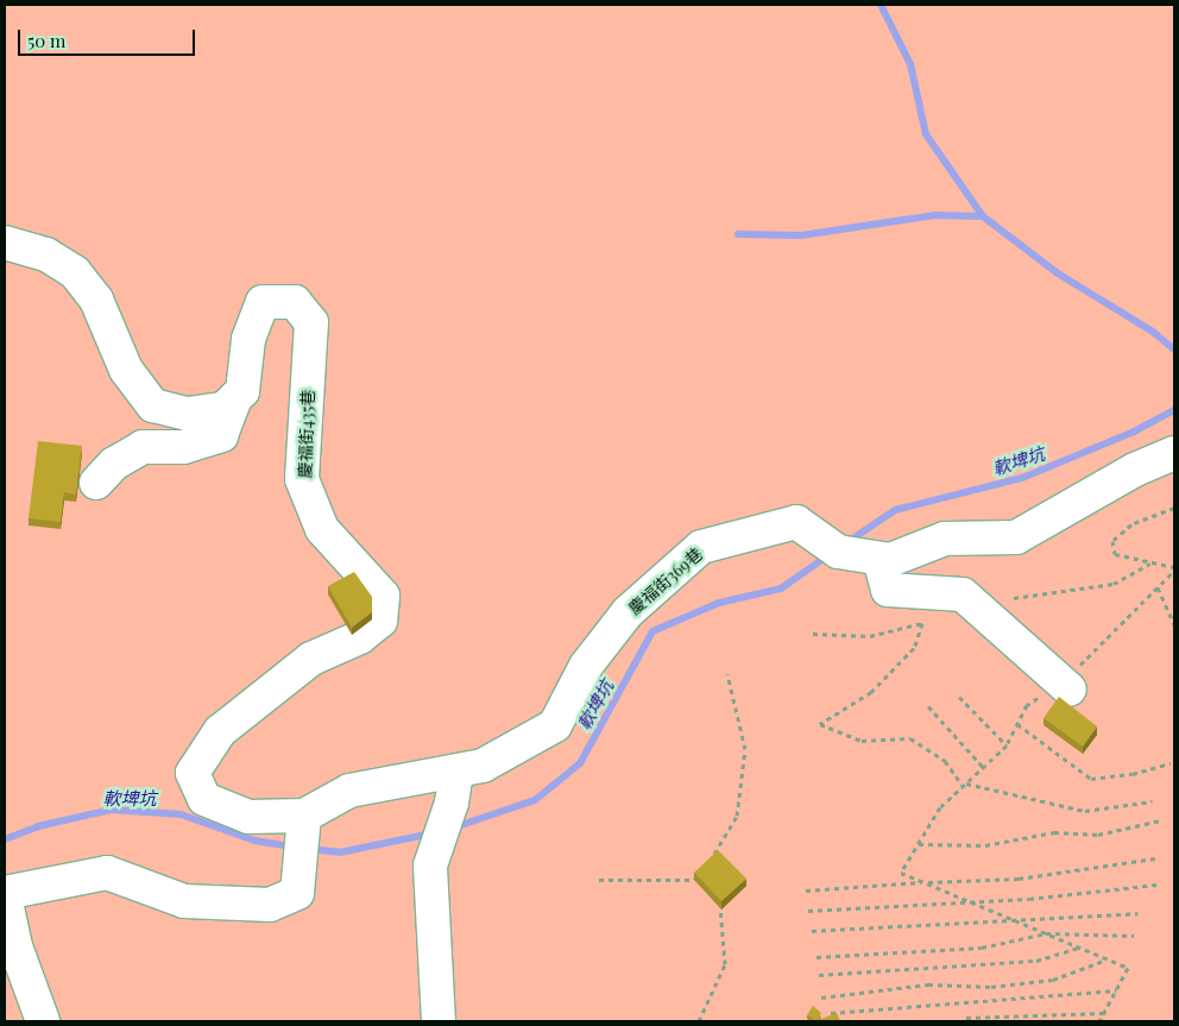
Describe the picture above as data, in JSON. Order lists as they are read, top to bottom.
{
  "streets": {
    "street": ["慶福街435巷", "慶福街369巷"]
  },
  "crossings": [
    ["慶福街435巷", "慶福街369巷"]
  ],
  "water": ["軟埤坑"],
  "scale_bar": "50 m"
}
